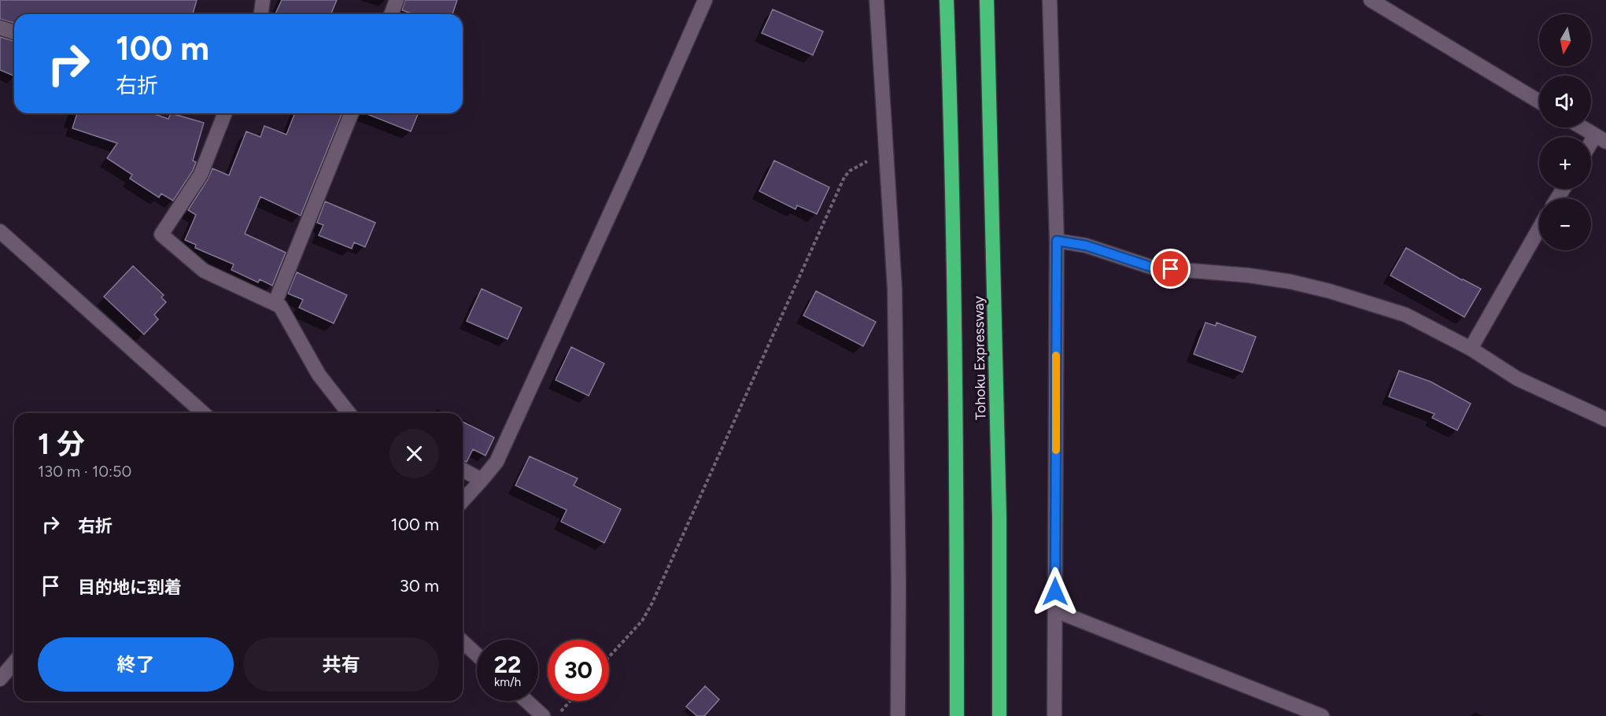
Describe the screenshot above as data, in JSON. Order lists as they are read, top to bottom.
{
  "streets": {
    "highway": ["Tohoku Expressway"]
  },
  "north": "bottom",
  "page": {
    "map_buttons": ["+", "−"],
    "turn": ["100 m", "右折"],
    "heading": ["1 分", "130 m · 10:50"],
    "list": [
      {
        "name": "右折",
        "value": "100 m"
      },
      {
        "name": "目的地に到着",
        "value": "30 m"
      }
    ],
    "buttons": ["終了", "共有"],
    "speed": "22 km/h",
    "limit": "30"
  }
}
